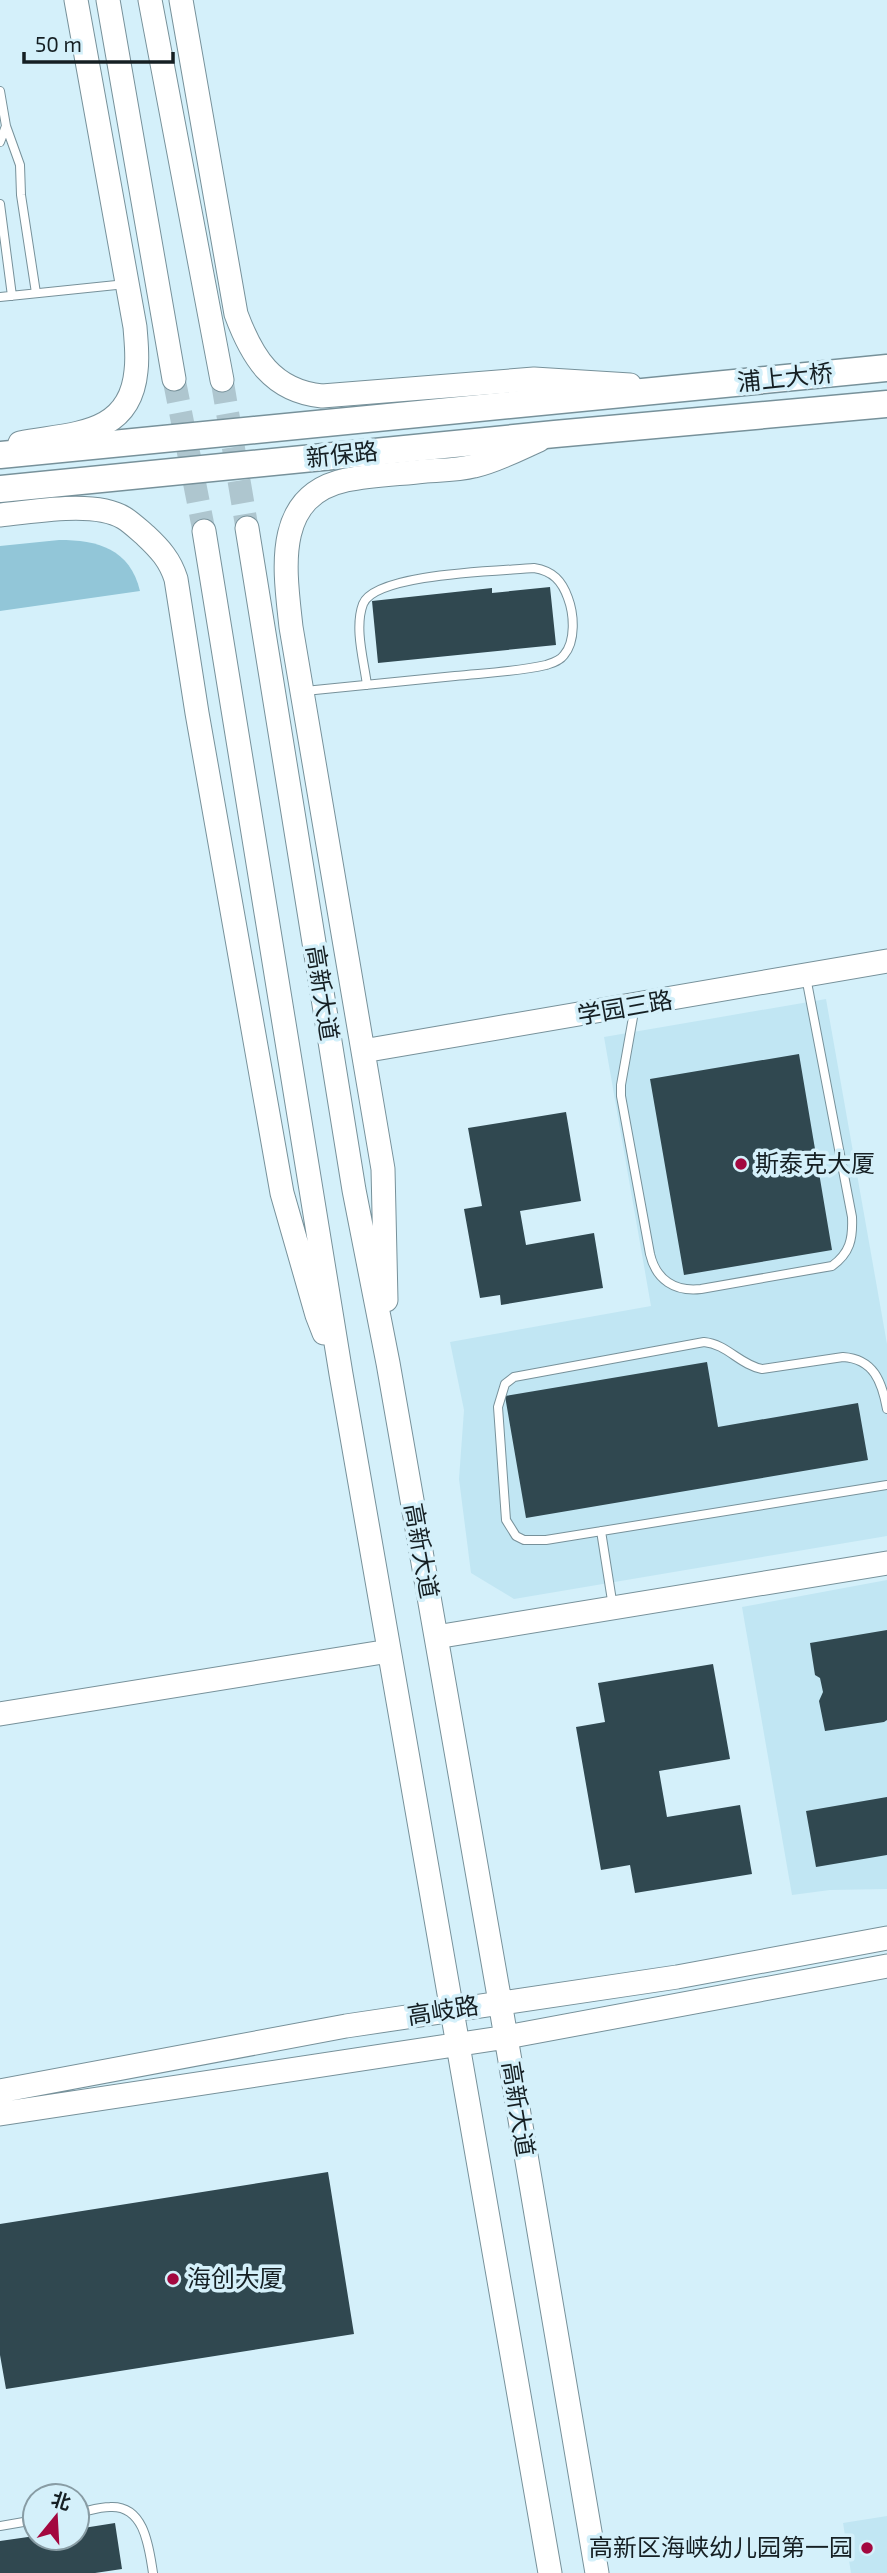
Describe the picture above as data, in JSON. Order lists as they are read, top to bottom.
{
  "streets": {
    "main road": [
      "浦上大桥",
      "新保路",
      "高新大道",
      "学园三路",
      "高岐路"
    ]
  },
  "crossings": [
    ["浦上大桥", "新保路"],
    ["高新大道", "高岐路"]
  ],
  "places": ["斯泰克大厦", "海创大厦", "高新区海峡幼儿园第一园"],
  "scale_bar": "50 m",
  "north": "top"
}
